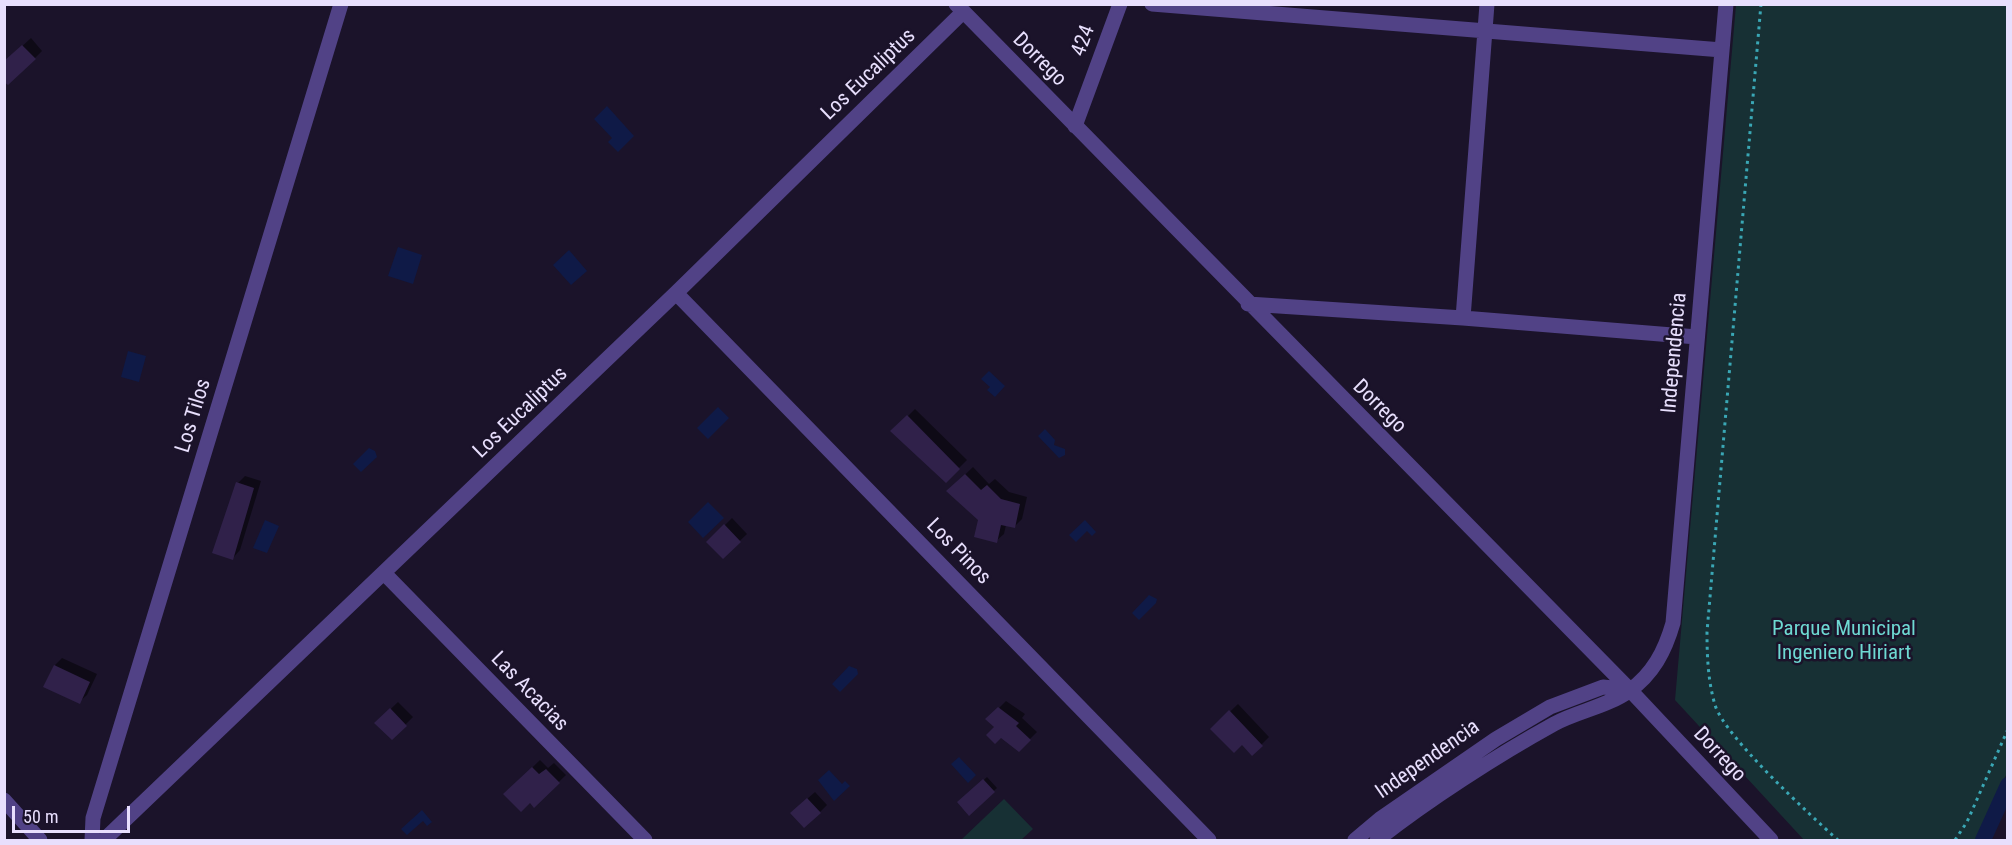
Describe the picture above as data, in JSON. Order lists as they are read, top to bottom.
{
  "streets": {
    "street": [
      "424",
      "Dorrego",
      "Los Eucaliptus",
      "Independencia",
      "Los Tilos",
      "Los Pinos",
      "Las Acacias"
    ]
  },
  "crossings": [
    ["424", "Dorrego"],
    ["Dorrego", "Los Eucaliptus"],
    ["Dorrego", "Independencia"],
    ["Los Eucaliptus", "Los Pinos"],
    ["Los Eucaliptus", "Las Acacias"]
  ],
  "parks": ["Parque Municipal Ingeniero Hiriart"],
  "scale_bar": "50 m"
}
